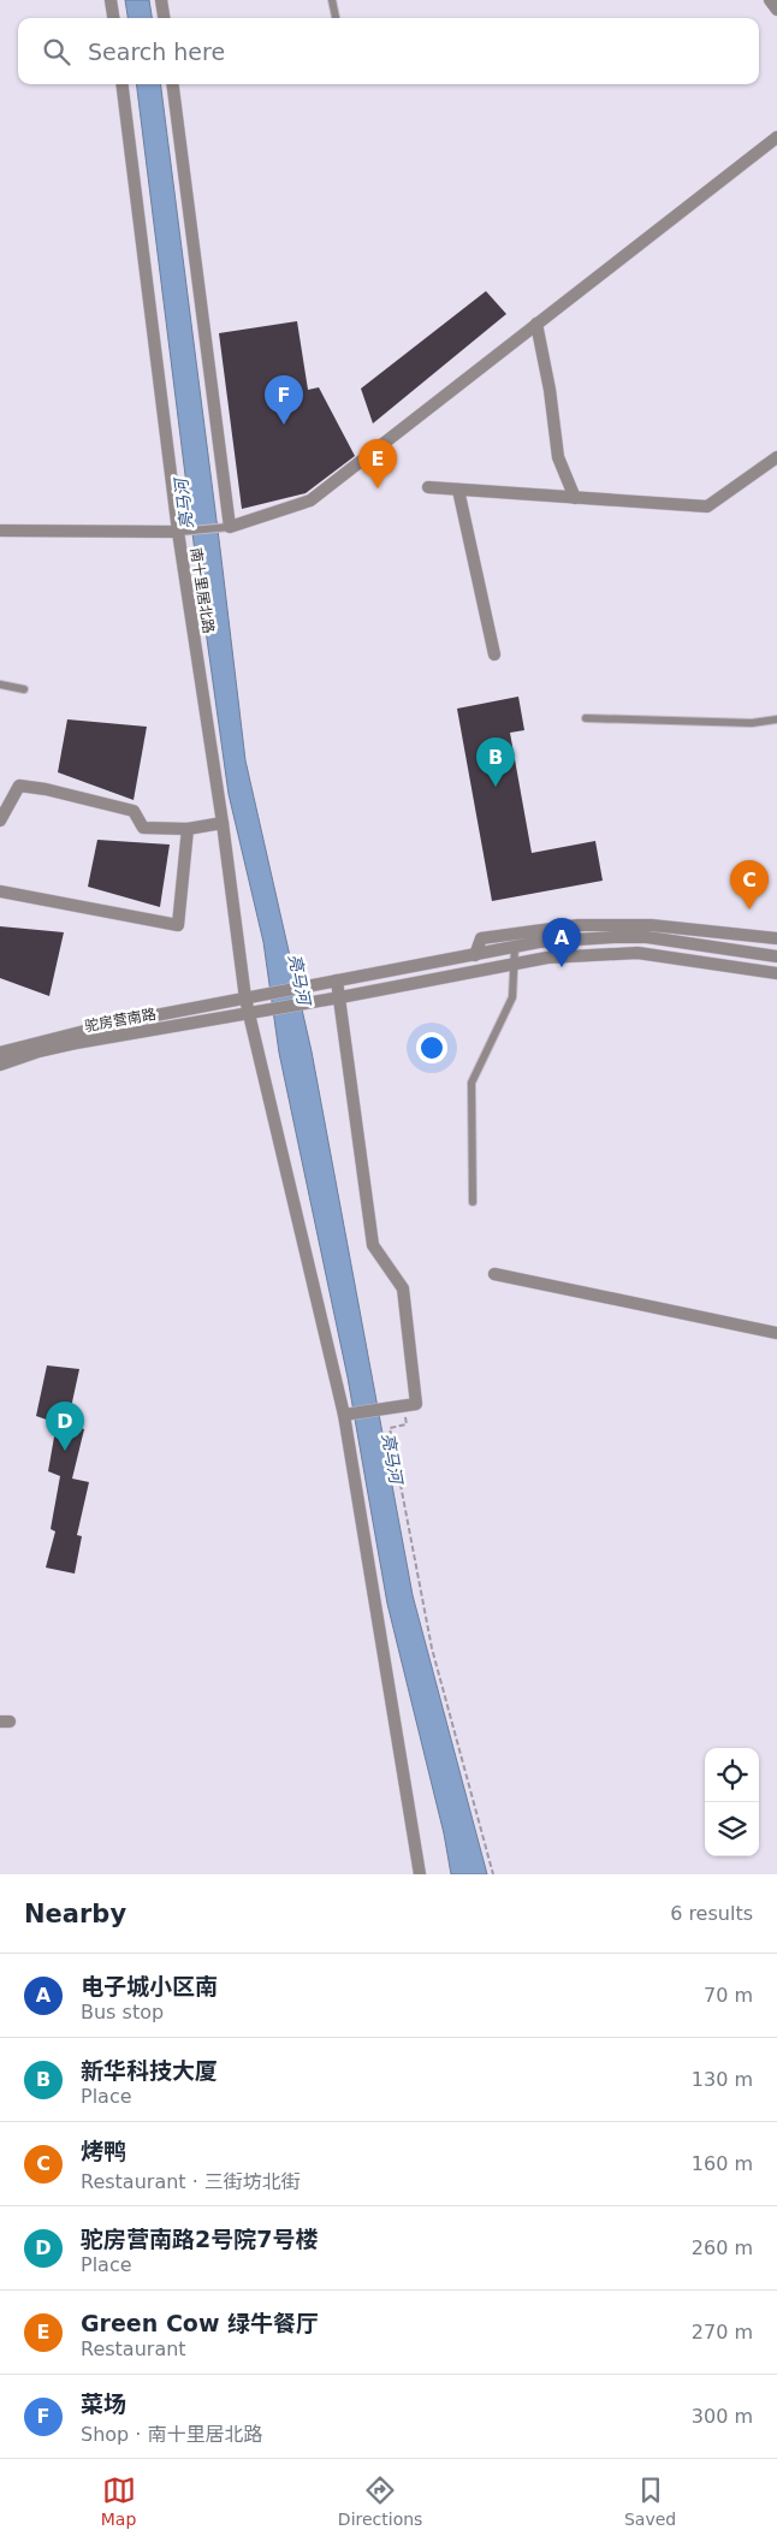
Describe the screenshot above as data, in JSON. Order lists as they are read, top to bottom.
{
  "streets": {
    "street": ["南十里居北路", "驼房营南路"]
  },
  "crossings": [
    ["南十里居北路", "驼房营南路"]
  ],
  "water": ["亮马河"],
  "page": {
    "search": "Search here",
    "pins": [
      "F",
      "E",
      "B",
      "C",
      "A",
      "D"
    ],
    "heading": ["Nearby", "6 results"],
    "list": [
      {
        "mark": "A",
        "name": "电子城小区南",
        "note": "Bus stop",
        "value": "70 m"
      },
      {
        "mark": "B",
        "name": "新华科技大厦",
        "note": "Place",
        "value": "130 m"
      },
      {
        "mark": "C",
        "name": "烤鸭",
        "note": "Restaurant · 三街坊北街",
        "value": "160 m"
      },
      {
        "mark": "D",
        "name": "驼房营南路2号院7号楼",
        "note": "Place",
        "value": "260 m"
      },
      {
        "mark": "E",
        "name": "Green Cow 绿牛餐厅",
        "note": "Restaurant",
        "value": "270 m"
      },
      {
        "mark": "F",
        "name": "菜场",
        "note": "Shop · 南十里居北路",
        "value": "300 m"
      }
    ],
    "nav": ["Map", "Directions", "Saved"]
  }
}
